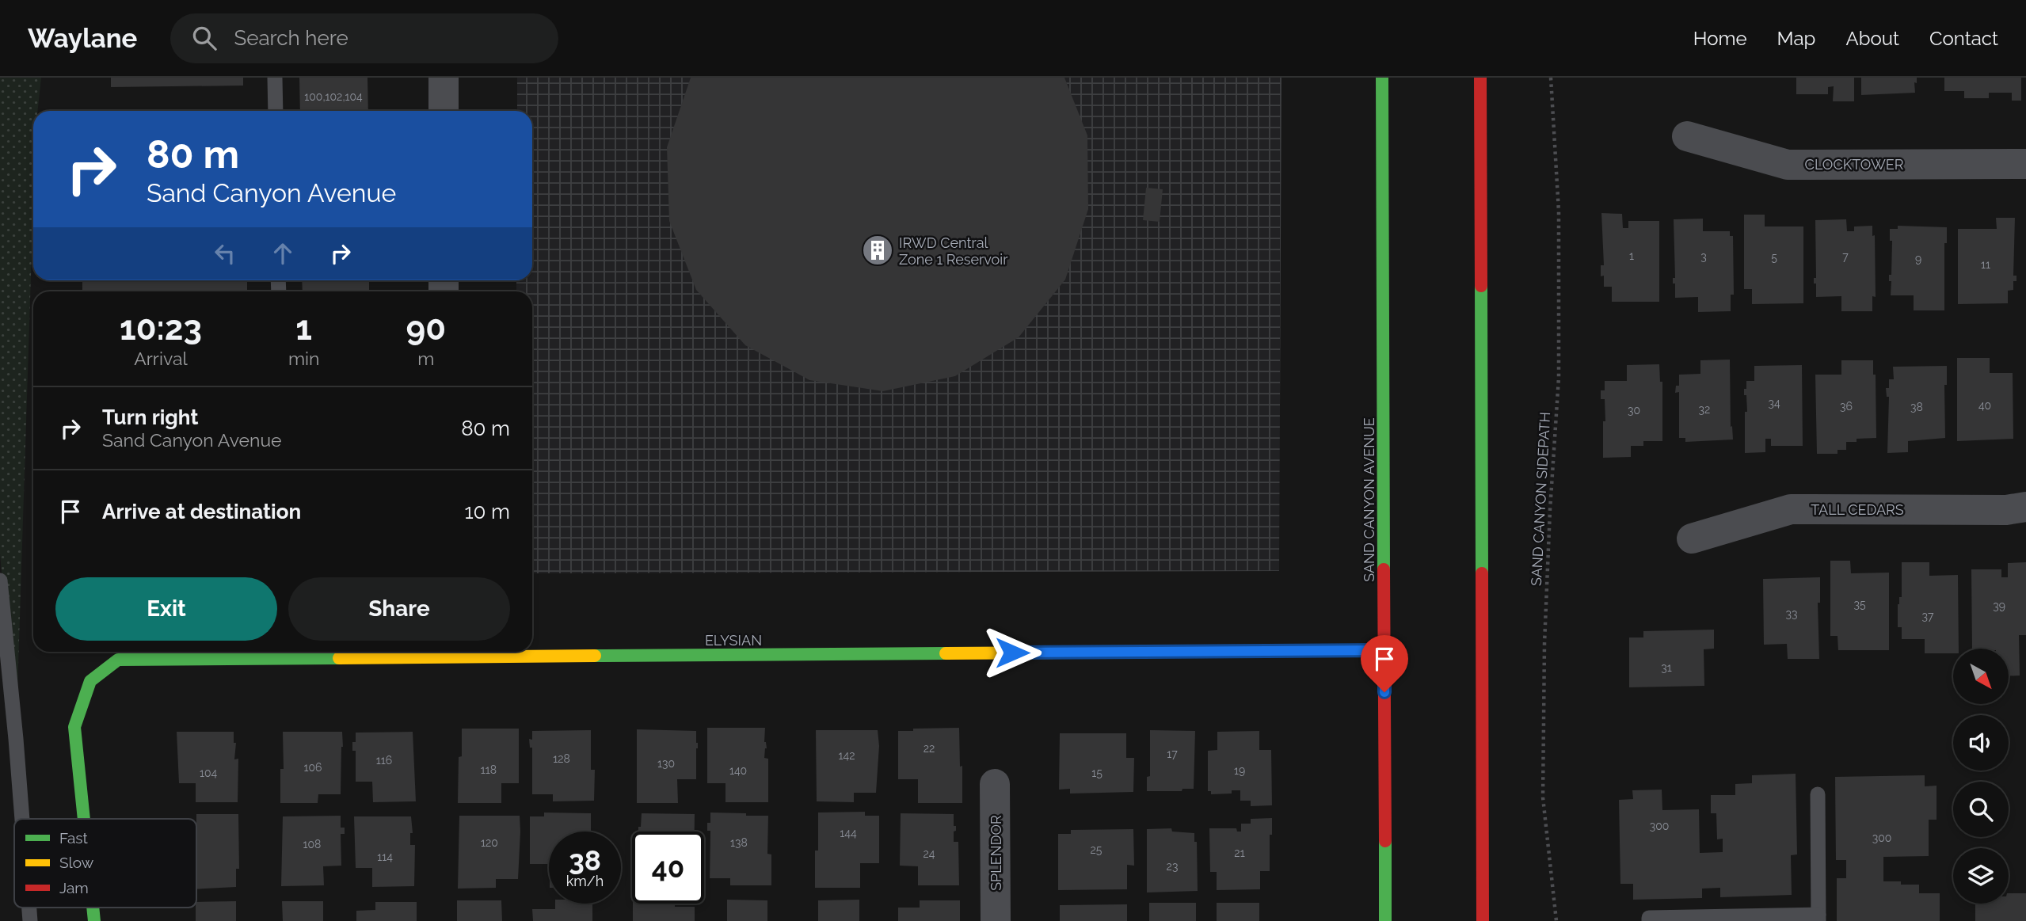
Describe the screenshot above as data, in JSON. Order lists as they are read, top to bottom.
{
  "streets": {
    "main road": ["SAND CANYON AVENUE", "ELYSIAN"],
    "street": ["CLOCKTOWER", "TALL CEDARS", "SPLENDOR"],
    "path": ["SAND CANYON SIDEPATH"]
  },
  "crossings": [
    ["SAND CANYON AVENUE", "ELYSIAN"]
  ],
  "places": {
    "building": ["IRWD Central Zone 1 Reservoir"]
  },
  "house_numbers": [
    "100,102,104",
    "1",
    "3",
    "7",
    "5",
    "9",
    "11",
    "34",
    "40",
    "36",
    "38",
    "32",
    "30",
    "35",
    "39",
    "33",
    "37",
    "31",
    "22",
    "17",
    "142",
    "128",
    "116",
    "130",
    "106",
    "118",
    "140",
    "19",
    "104",
    "15",
    "300",
    "144",
    "300",
    "120",
    "138",
    "108",
    "25",
    "21",
    "24",
    "114",
    "23"
  ],
  "legend": ["Fast", "Slow", "Jam"],
  "north": "bottom right",
  "page": {
    "header": "Waylane",
    "search": "Search here",
    "nav": [
      "Home",
      "Map",
      "About",
      "Contact"
    ],
    "turn": ["80 m", "Sand Canyon Avenue"],
    "eta": [
      "10:23",
      "Arrival",
      "1",
      "min",
      "90",
      "m"
    ],
    "list": [
      {
        "name": "Turn right",
        "note": "Sand Canyon Avenue",
        "value": "80 m"
      },
      {
        "name": "Arrive at destination",
        "value": "10 m"
      }
    ],
    "buttons": ["Exit", "Share"],
    "speed": "38 km/h",
    "limit": "40"
  }
}
